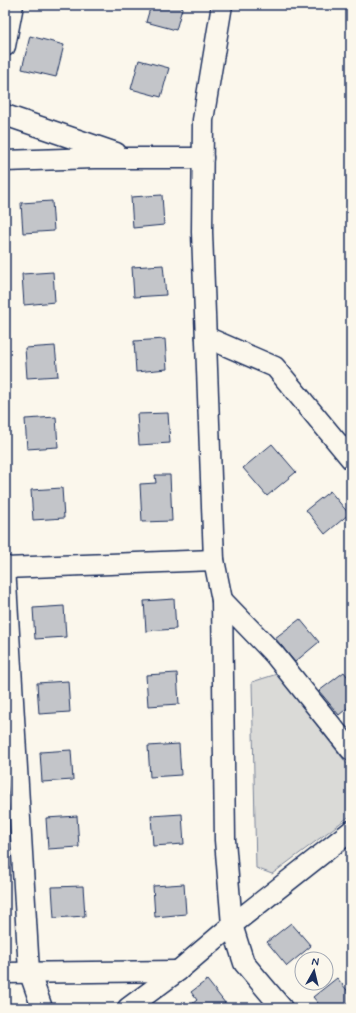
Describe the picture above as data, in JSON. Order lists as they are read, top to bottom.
{
  "north": "top"
}
